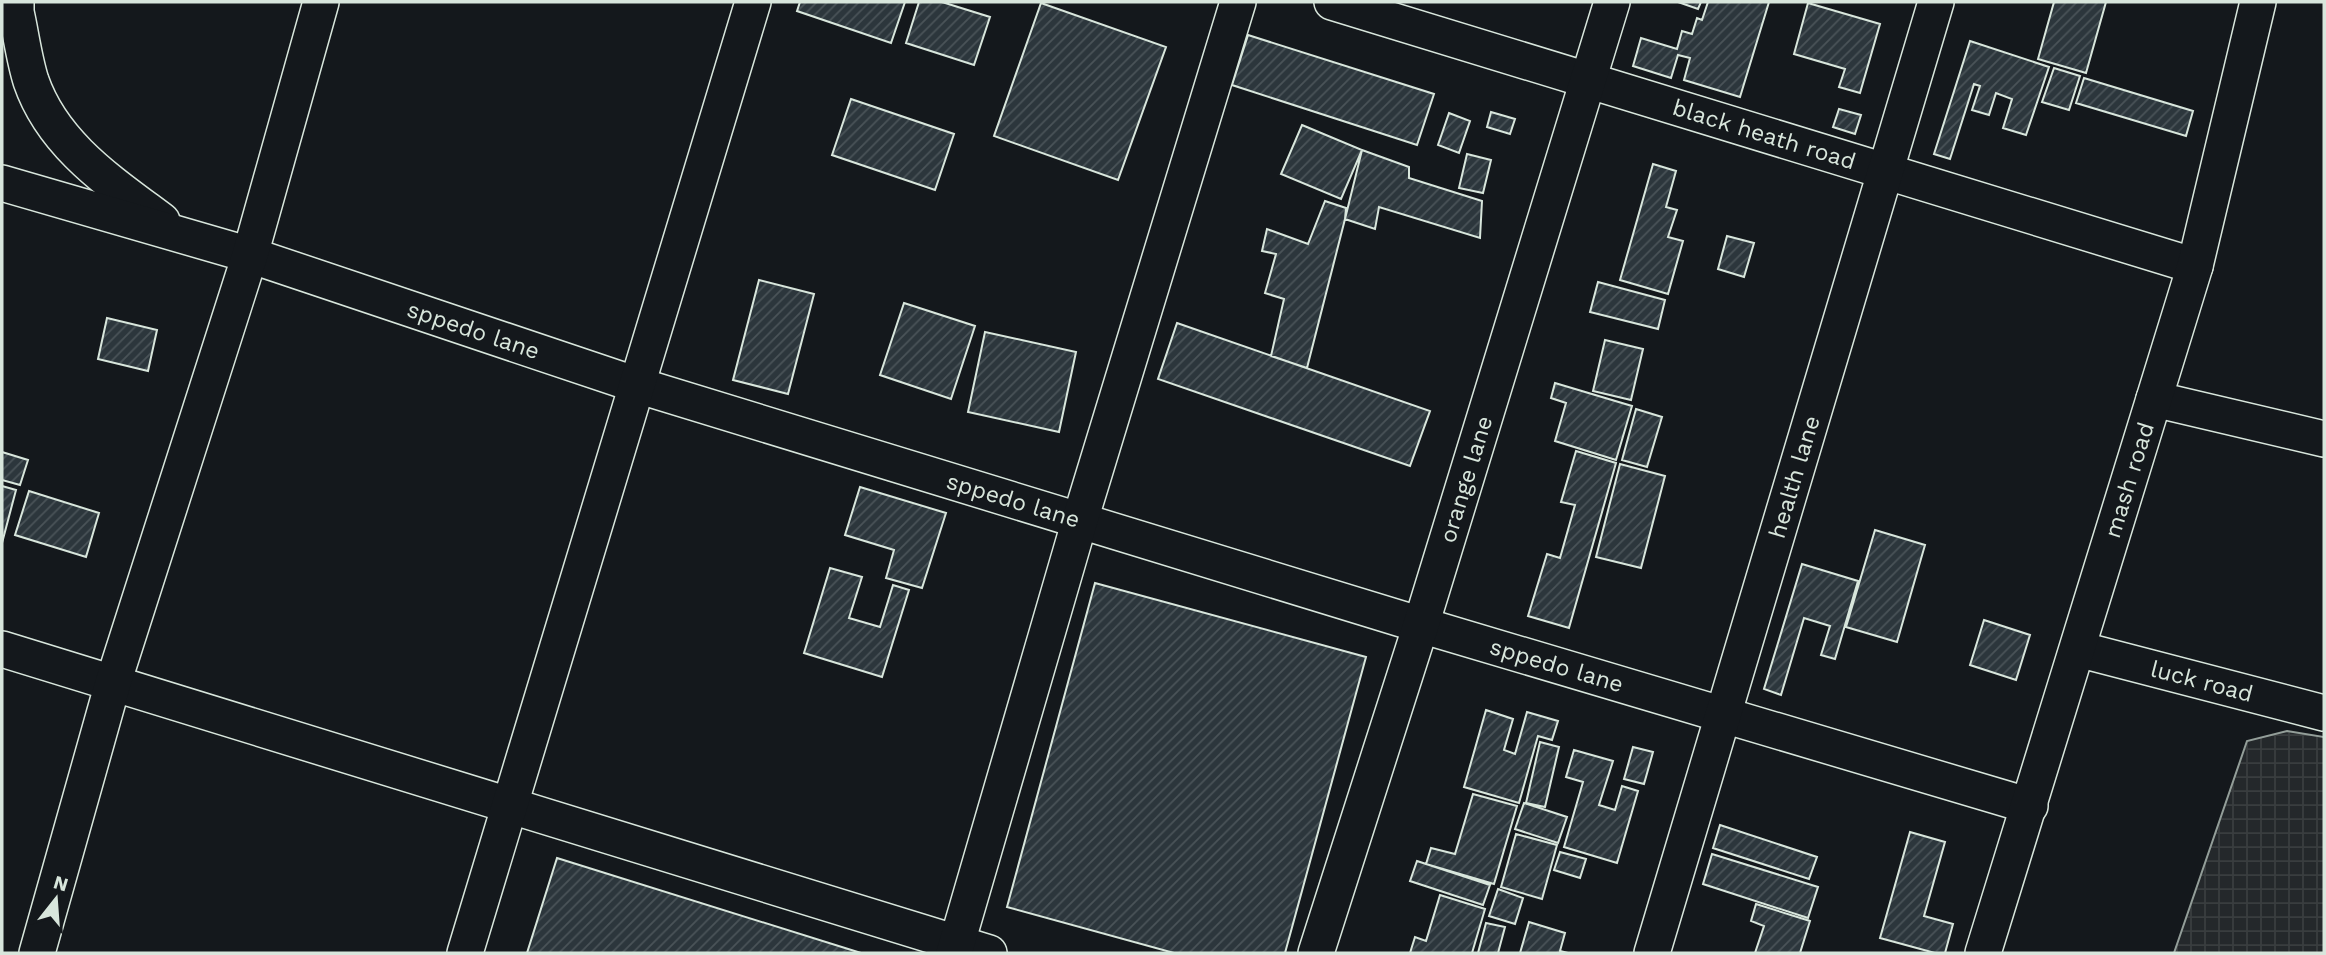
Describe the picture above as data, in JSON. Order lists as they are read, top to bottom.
{
  "streets": {
    "street": [
      "black heath road",
      "sppedo lane",
      "orange lane",
      "health lane",
      "mash road",
      "luck road"
    ]
  },
  "crossings": [
    ["black heath road", "orange lane"],
    ["black heath road", "health lane"],
    ["black heath road", "mash road"],
    ["sppedo lane", "orange lane"],
    ["sppedo lane", "health lane"],
    ["sppedo lane", "mash road"],
    ["mash road", "luck road"]
  ],
  "north": "top"
}
